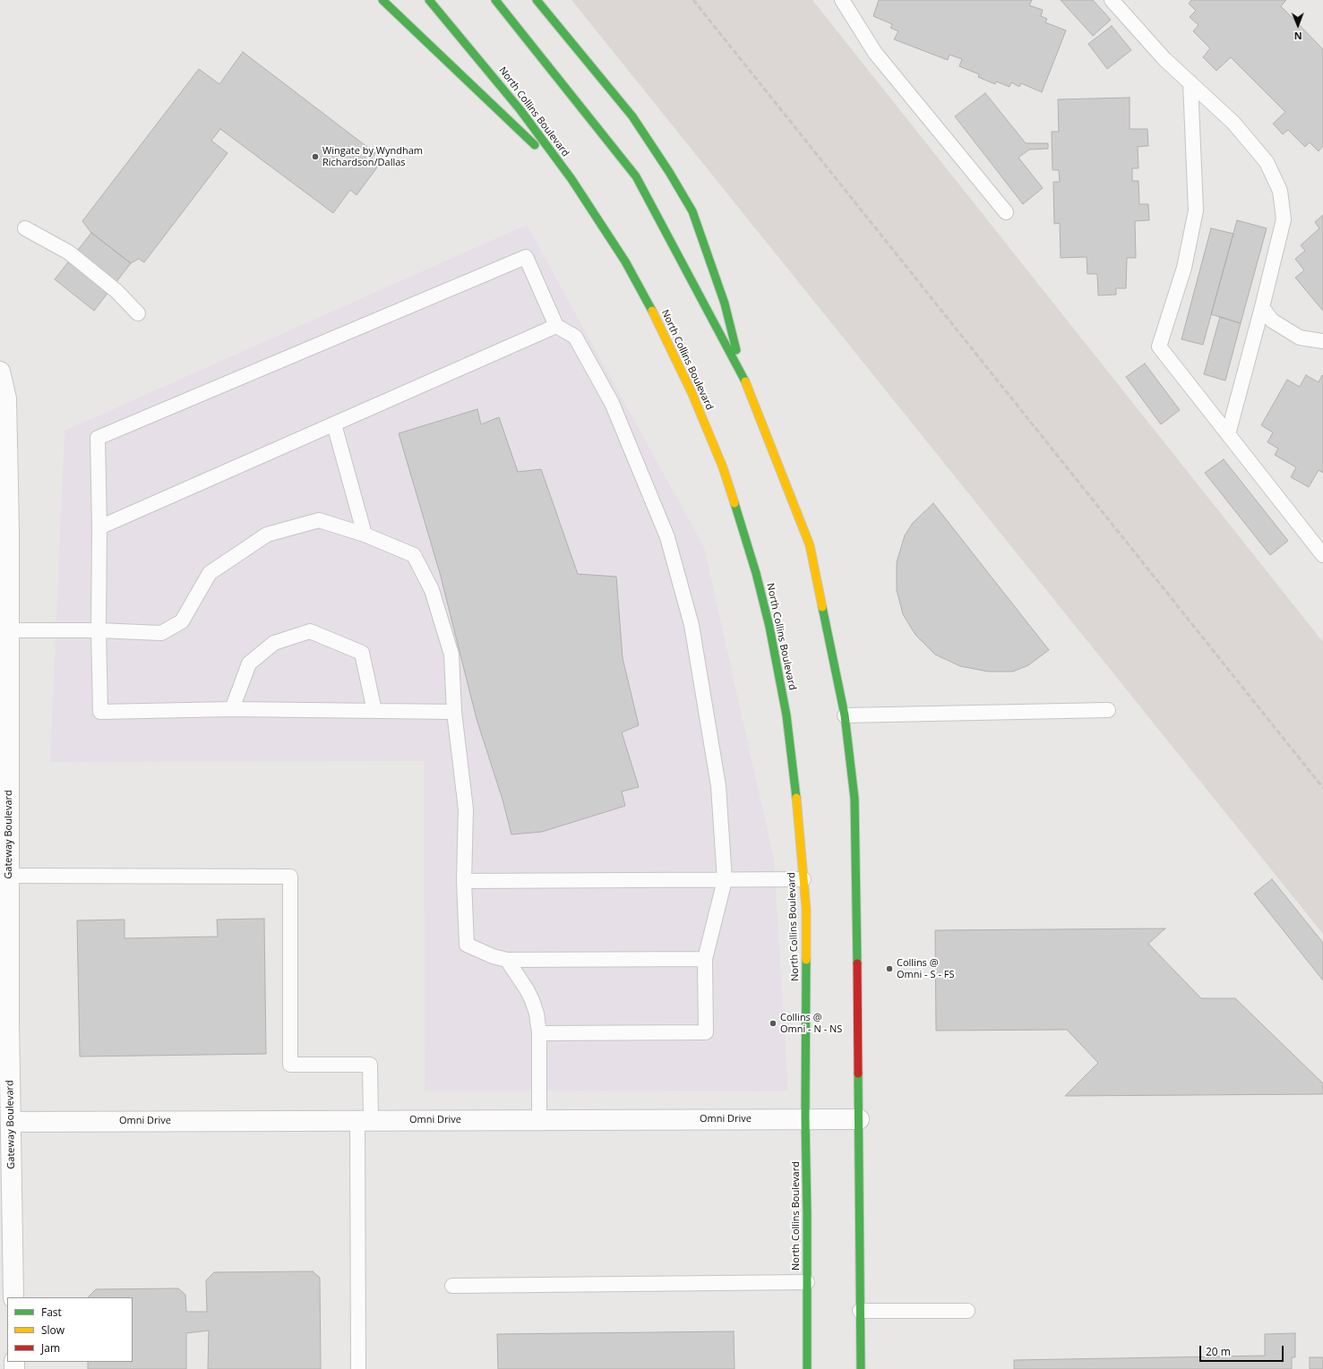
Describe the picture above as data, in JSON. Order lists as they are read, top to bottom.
{
  "streets": {
    "main road": ["North Collins Boulevard"],
    "street": ["Gateway Boulevard", "Omni Drive"]
  },
  "crossings": [
    ["North Collins Boulevard", "Omni Drive"],
    ["Gateway Boulevard", "Omni Drive"]
  ],
  "places": ["Wingate by Wyndham Richardson/Dallas", "Collins @ Omni - S - FS", "Collins @ Omni - N - NS"],
  "legend": ["Fast", "Slow", "Jam"],
  "scale_bar": "20 m",
  "north": "bottom"
}
